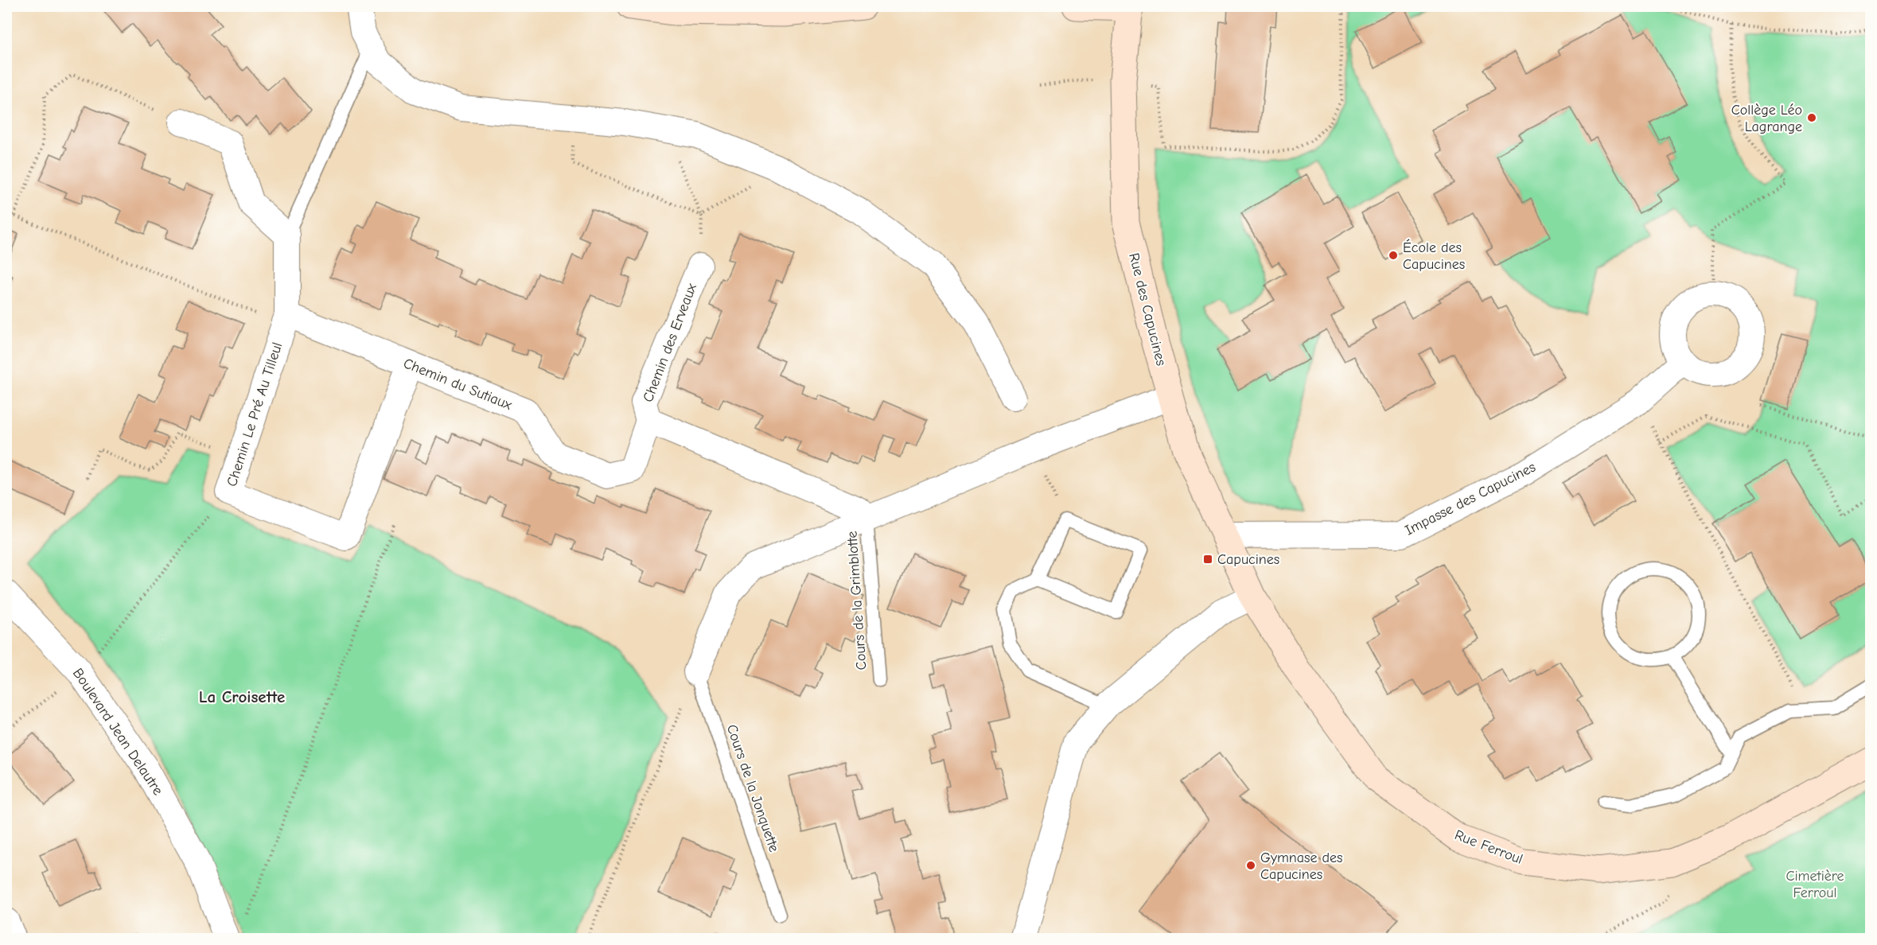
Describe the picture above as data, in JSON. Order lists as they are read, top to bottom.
{
  "streets": {
    "street": [
      "Rue des Capucines",
      "Chemin des Erveaux",
      "Chemin du Sutiaux",
      "Chemin Le Pré Au Tilleul",
      "Impasse des Capucines",
      "Boulevard Jean Delautre",
      "Rue Ferroul"
    ],
    "lane": ["Cours de la Grimblotte", "Cours de la Jonquette"]
  },
  "crossings": [
    ["Rue des Capucines", "Impasse des Capucines"],
    ["Rue des Capucines", "Rue Ferroul"],
    ["Chemin des Erveaux", "Chemin du Sutiaux"],
    ["Chemin du Sutiaux", "Chemin Le Pré Au Tilleul"]
  ],
  "districts": ["La Croisette"],
  "parks": ["Cimetière Ferroul"],
  "places": {
    "other": ["Collège Léo Lagrange", "École des Capucines", "Gymnase des Capucines"],
    "transit": ["Capucines"]
  }
}
